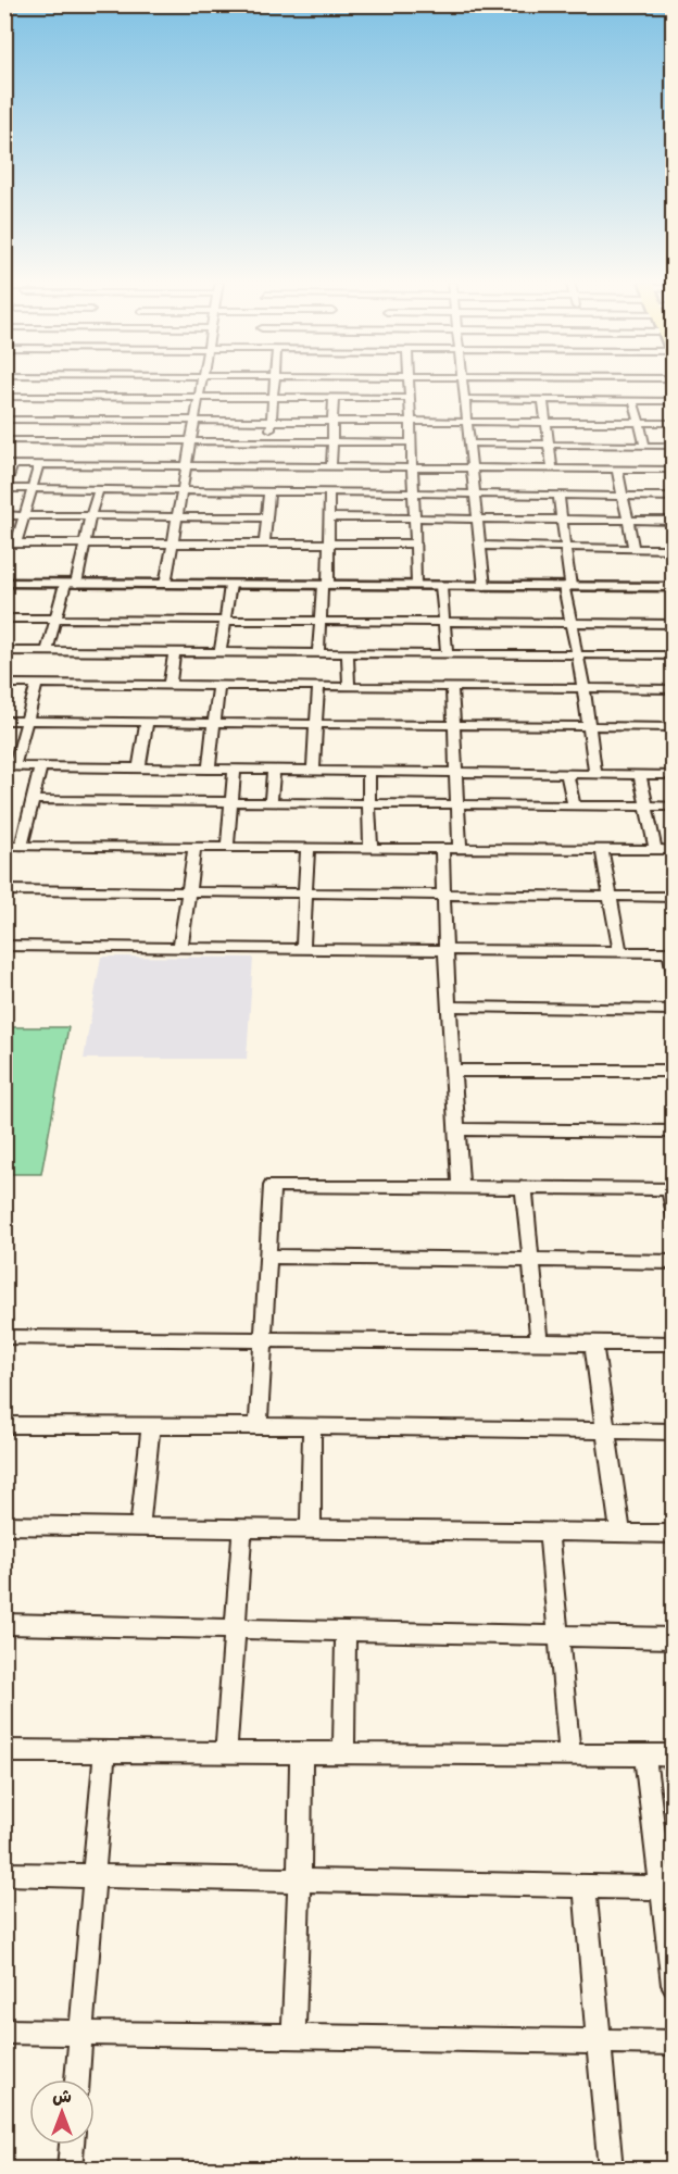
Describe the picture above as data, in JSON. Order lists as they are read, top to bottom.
{
  "north": "top"
}
